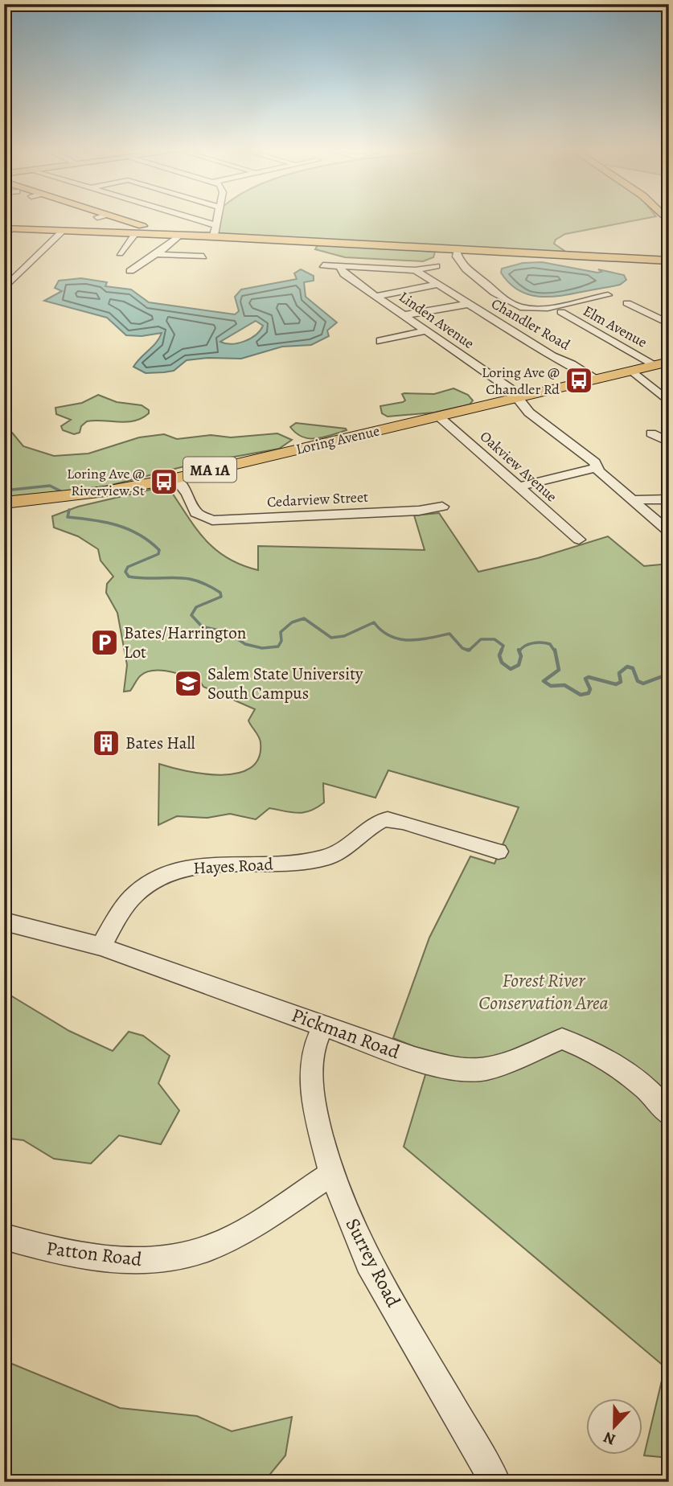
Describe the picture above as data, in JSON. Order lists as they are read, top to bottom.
{
  "streets": {
    "highway": ["Loring Avenue", "MA 1A"],
    "street": [
      "Linden Avenue",
      "Chandler Road",
      "Elm Avenue",
      "Oakview Avenue",
      "Cedarview Street",
      "Hayes Road",
      "Pickman Road",
      "Patton Road",
      "Surrey Road"
    ]
  },
  "crossings": [
    ["Linden Avenue", "Loring Avenue"],
    ["Chandler Road", "Loring Avenue"],
    ["Elm Avenue", "Loring Avenue"],
    ["Loring Avenue", "Oakview Avenue"],
    ["Loring Avenue", "Cedarview Street"],
    ["Hayes Road", "Pickman Road"],
    ["Pickman Road", "Surrey Road"],
    ["Patton Road", "Surrey Road"]
  ],
  "parks": ["Forest River Conservation Area"],
  "places": {
    "bus stop": ["Loring Ave @ Chandler Rd", "Loring Ave @ Riverview St"],
    "parking": ["Bates/Harrington Lot"],
    "school or university": ["Salem State University South Campus"],
    "building": ["Bates Hall"]
  },
  "north": "bottom"
}
